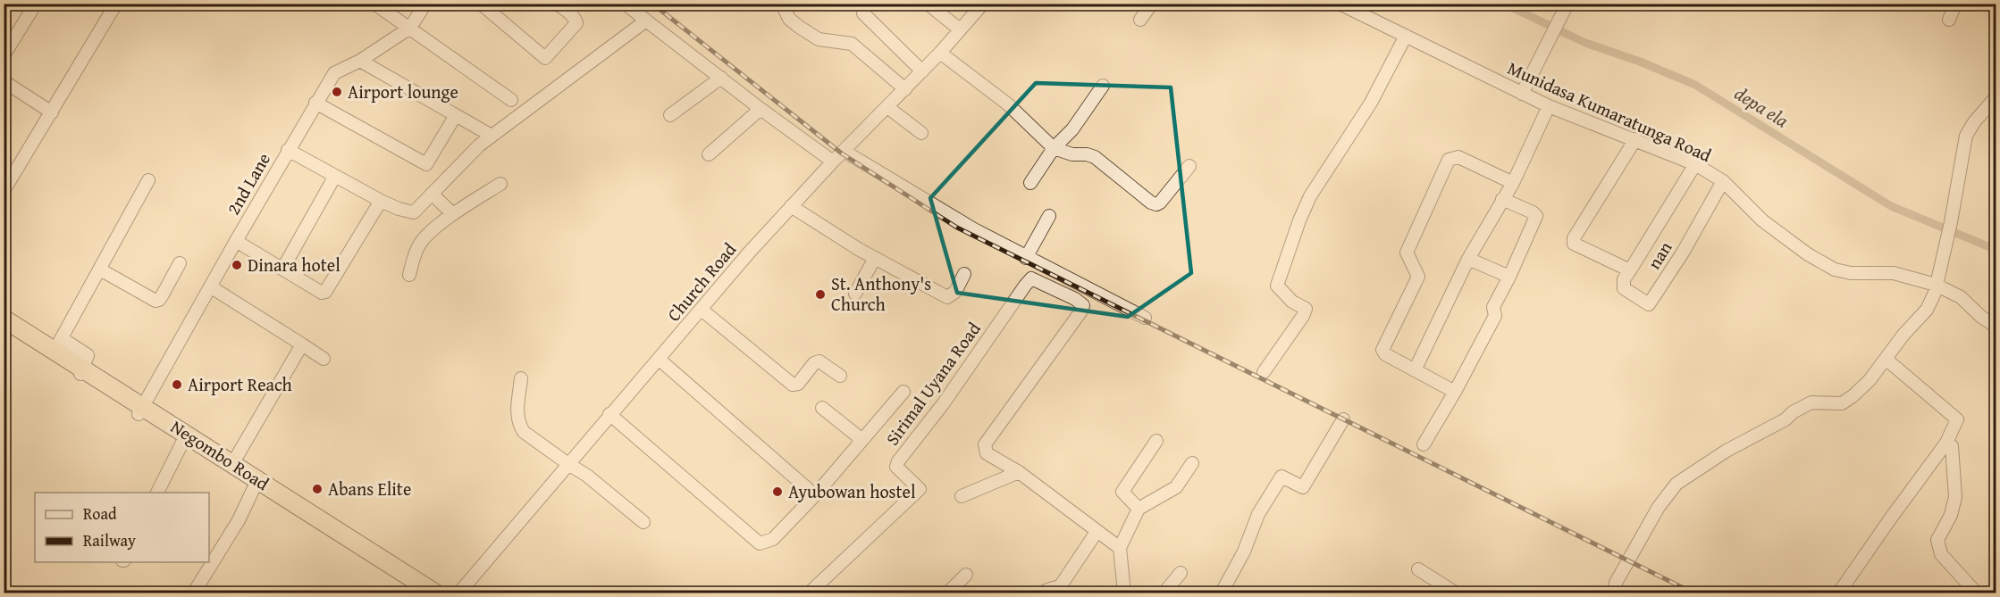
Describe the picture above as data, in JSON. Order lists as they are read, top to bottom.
{
  "streets": {
    "highway": ["Negombo Road"],
    "street": [
      "Munidasa Kumaratunga Road",
      "2nd Lane",
      "nan",
      "Church Road",
      "Sirimal Uyana Road"
    ]
  },
  "crossings": [
    ["Munidasa Kumaratunga Road", "nan"],
    ["2nd Lane", "Negombo Road"]
  ],
  "water": ["depa ela"],
  "places": [
    "Airport lounge",
    "Dinara hotel",
    "St. Anthony's Church",
    "Airport Reach",
    "Abans Elite",
    "Ayubowan hostel"
  ],
  "legend": ["Road", "Railway"]
}
